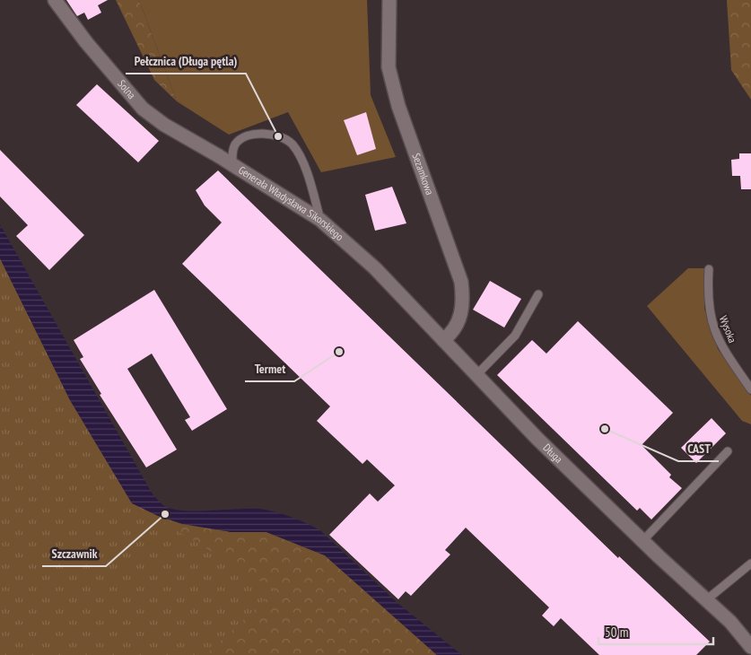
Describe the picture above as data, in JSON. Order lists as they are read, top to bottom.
{
  "streets": {
    "street": [
      "Solna",
      "Sezamkowa",
      "Generała Władysława Sikorskiego",
      "Długa"
    ],
    "lane": ["Wysoka"]
  },
  "crossings": [
    ["Solna", "Generała Władysława Sikorskiego"],
    ["Sezamkowa", "Długa"],
    ["Generała Władysława Sikorskiego", "Długa"]
  ],
  "places": [
    "Pełcznica (Długa pętla)",
    "Termet",
    "CAST",
    "Szczawnik"
  ],
  "scale_bar": "50 m"
}
